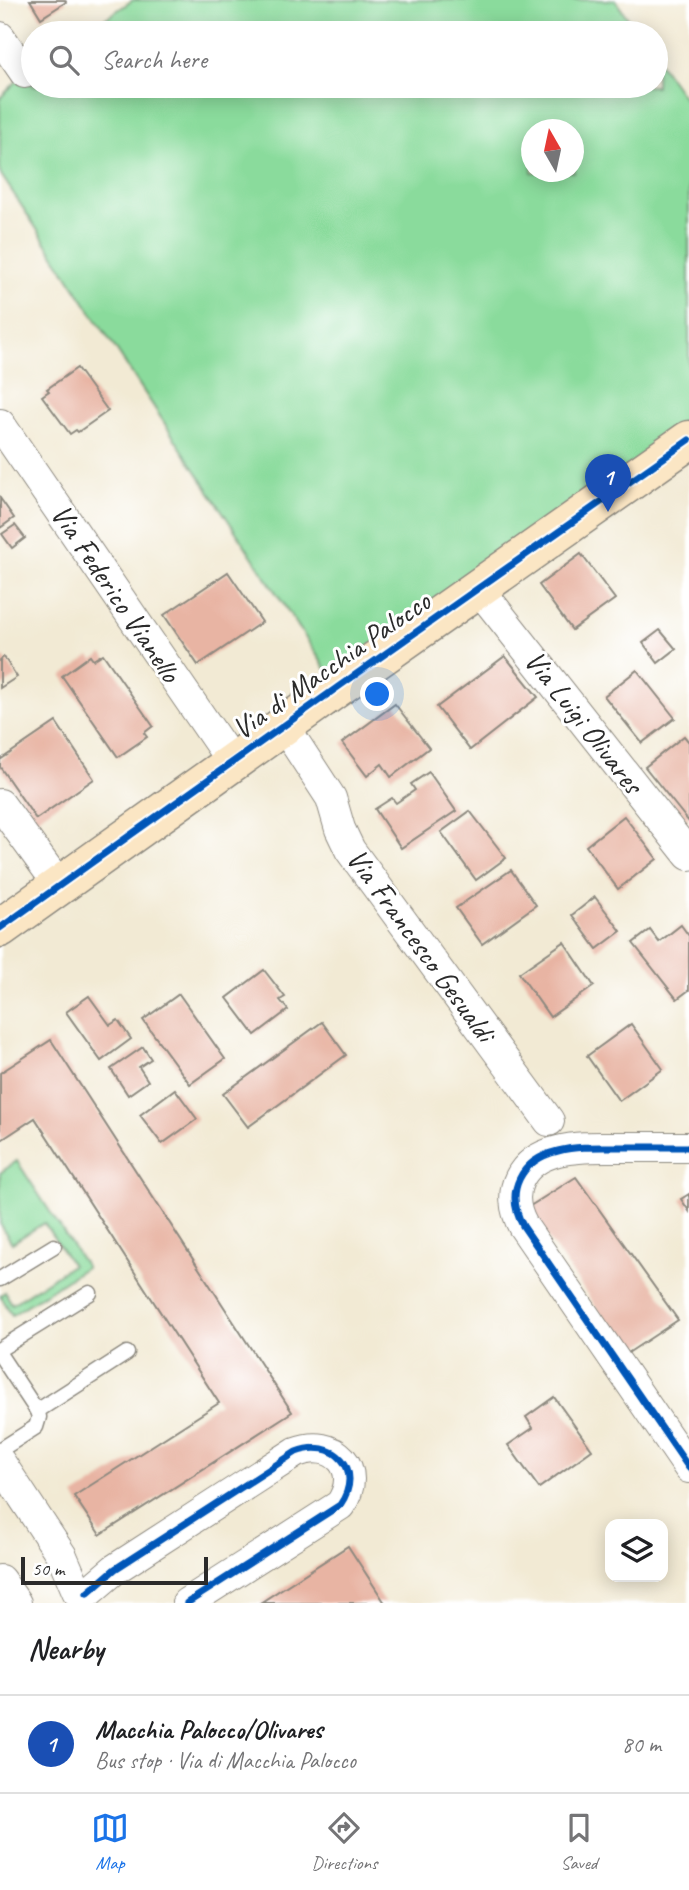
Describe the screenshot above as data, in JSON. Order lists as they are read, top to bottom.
{
  "streets": {
    "street": [
      "Via Federico Vianello",
      "Via di Macchia Palocco",
      "Via Luigi Olivares",
      "Via Francesco Gesualdi"
    ]
  },
  "crossings": [
    ["Via Federico Vianello", "Via di Macchia Palocco"],
    ["Via di Macchia Palocco", "Via Luigi Olivares"],
    ["Via di Macchia Palocco", "Via Francesco Gesualdi"]
  ],
  "scale_bar": "50 m",
  "north": "top",
  "page": {
    "search": "Search here",
    "pins": "1",
    "scale": "50 m",
    "heading": "Nearby",
    "list": [
      {
        "mark": "1",
        "name": "Macchia Palocco/Olivares",
        "note": "Bus stop · Via di Macchia Palocco",
        "value": "80 m"
      }
    ],
    "nav": ["Map", "Directions", "Saved"]
  }
}
